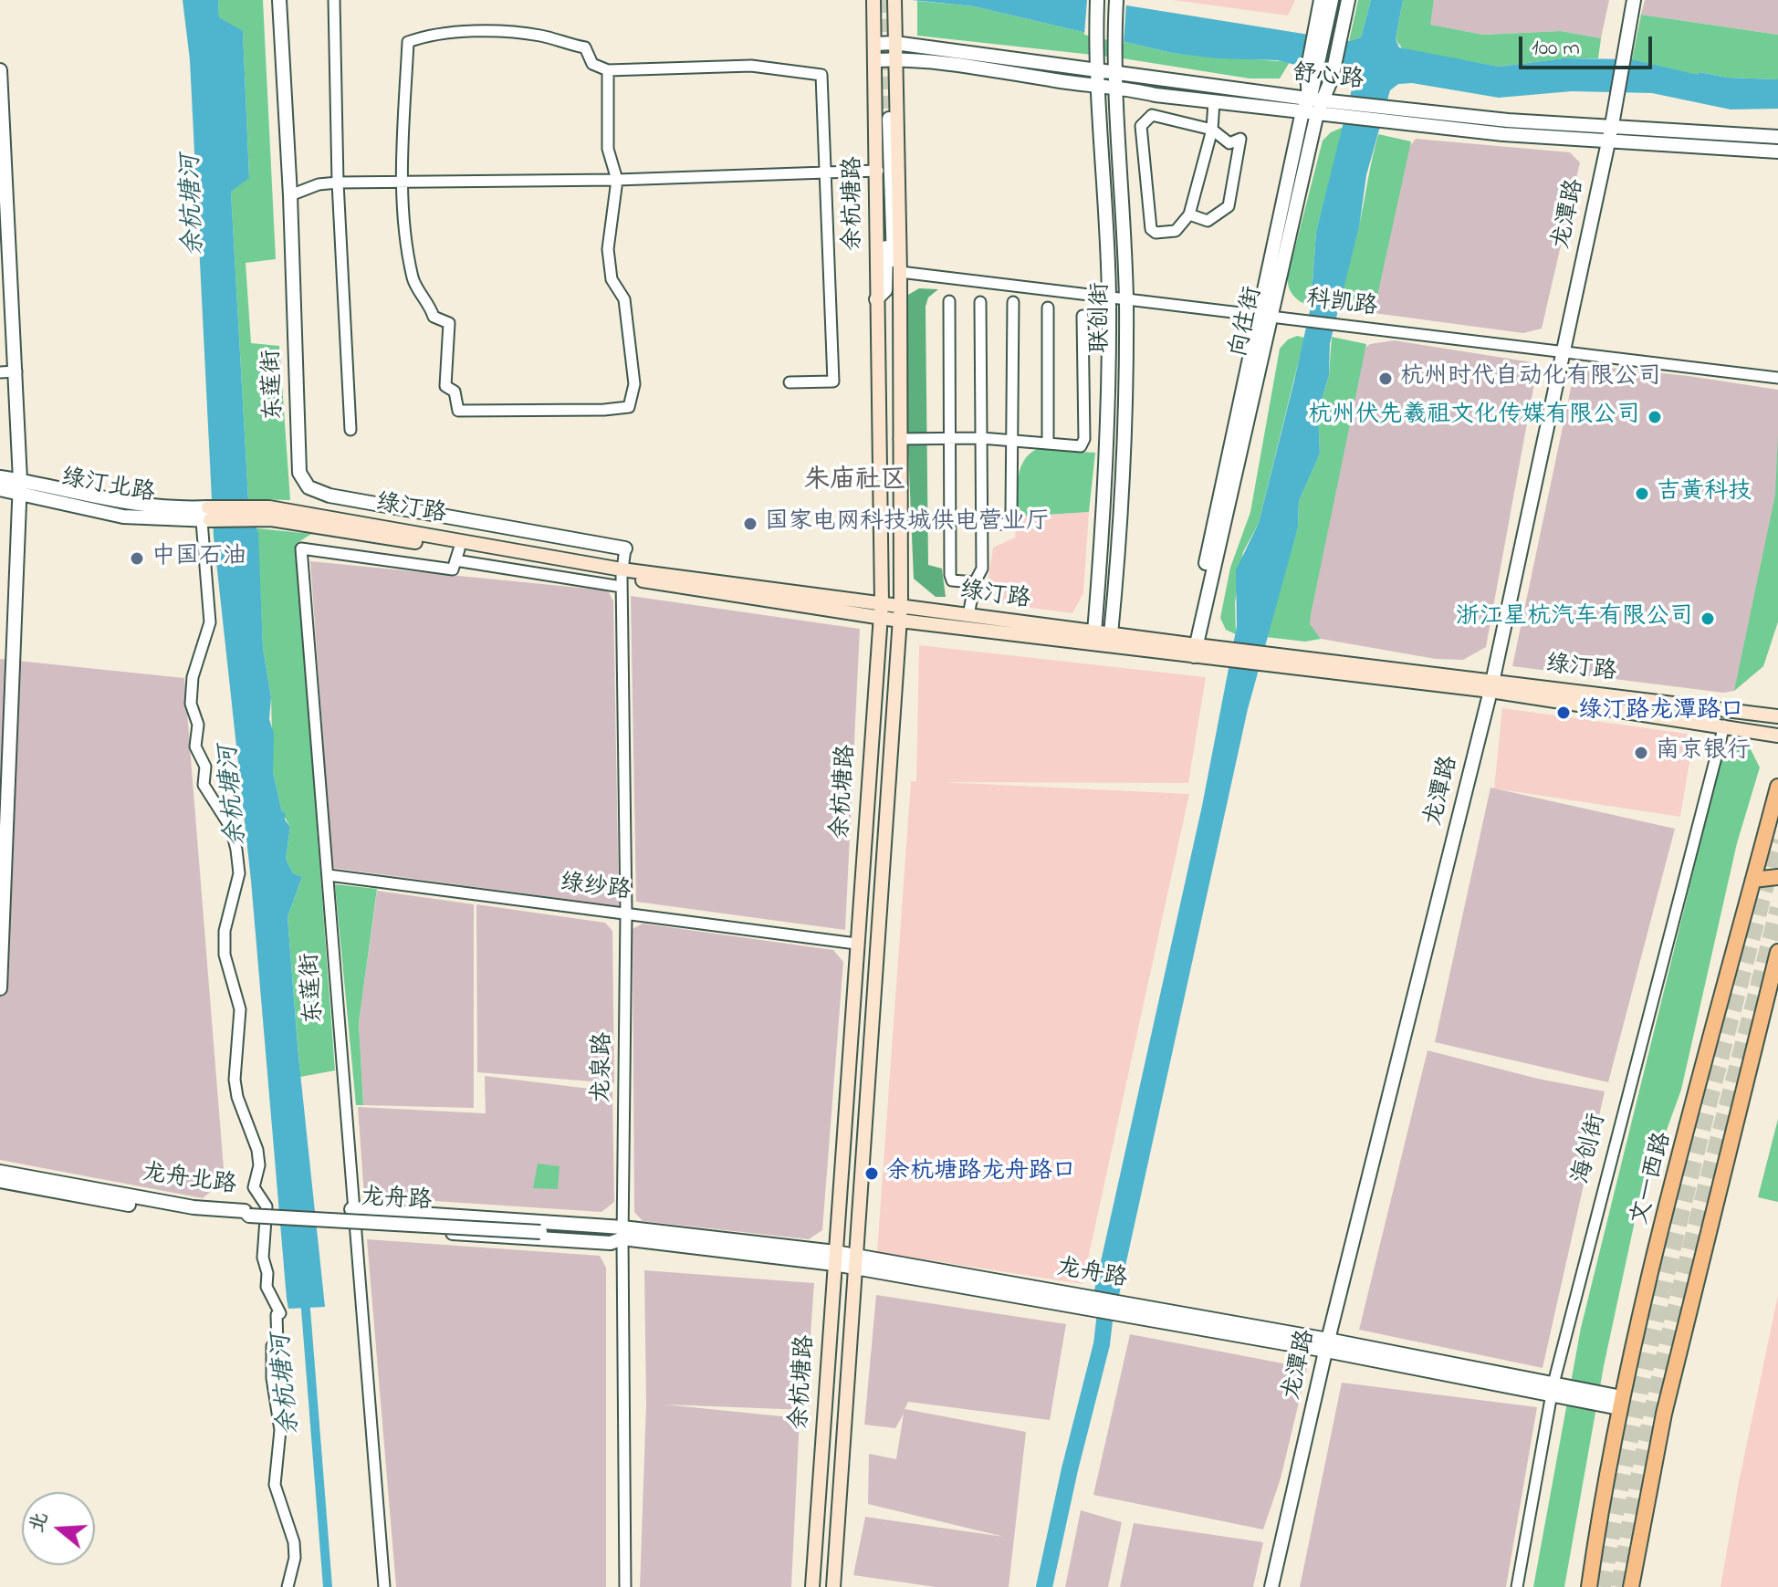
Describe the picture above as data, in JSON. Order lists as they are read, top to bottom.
{
  "streets": {
    "main road": ["余杭塘路", "绿汀路", "文一西路"],
    "street": [
      "舒心路",
      "龙潭路",
      "科凯路",
      "联创街",
      "向往街",
      "东莲街",
      "绿汀北路",
      "绿纱路",
      "龙泉路",
      "海创街",
      "龙舟北路",
      "龙舟路"
    ]
  },
  "crossings": [
    ["舒心路", "余杭塘路"],
    ["舒心路", "龙潭路"],
    ["舒心路", "联创街"],
    ["舒心路", "向往街"],
    ["余杭塘路", "科凯路"],
    ["余杭塘路", "绿汀路"],
    ["余杭塘路", "绿纱路"],
    ["余杭塘路", "龙舟路"],
    ["龙潭路", "科凯路"],
    ["龙潭路", "绿汀路"],
    ["龙潭路", "龙舟路"],
    ["科凯路", "联创街"],
    ["科凯路", "向往街"],
    ["联创街", "绿汀路"],
    ["向往街", "绿汀路"],
    ["东莲街", "绿汀路"],
    ["东莲街", "绿纱路"],
    ["东莲街", "龙泉路"],
    ["东莲街", "龙舟路"],
    ["绿汀北路", "绿汀路"],
    ["绿汀路", "龙泉路"],
    ["绿汀路", "海创街"],
    ["绿纱路", "龙泉路"],
    ["龙泉路", "龙舟路"],
    ["海创街", "龙舟路"],
    ["文一西路", "龙舟路"],
    ["龙舟北路", "龙舟路"]
  ],
  "districts": ["朱庙社区"],
  "water": ["余杭塘河"],
  "places": [
    "杭州时代自动化有限公司",
    "杭州伏先羲祖文化传媒有限公司",
    "吉黄科技",
    "国家电网科技城供电营业厅",
    "中国石油",
    "浙江星杭汽车有限公司",
    "绿汀路龙潭路口",
    "南京银行",
    "余杭塘路龙舟路口"
  ],
  "scale_bar": "100 m",
  "north": "left"
}
